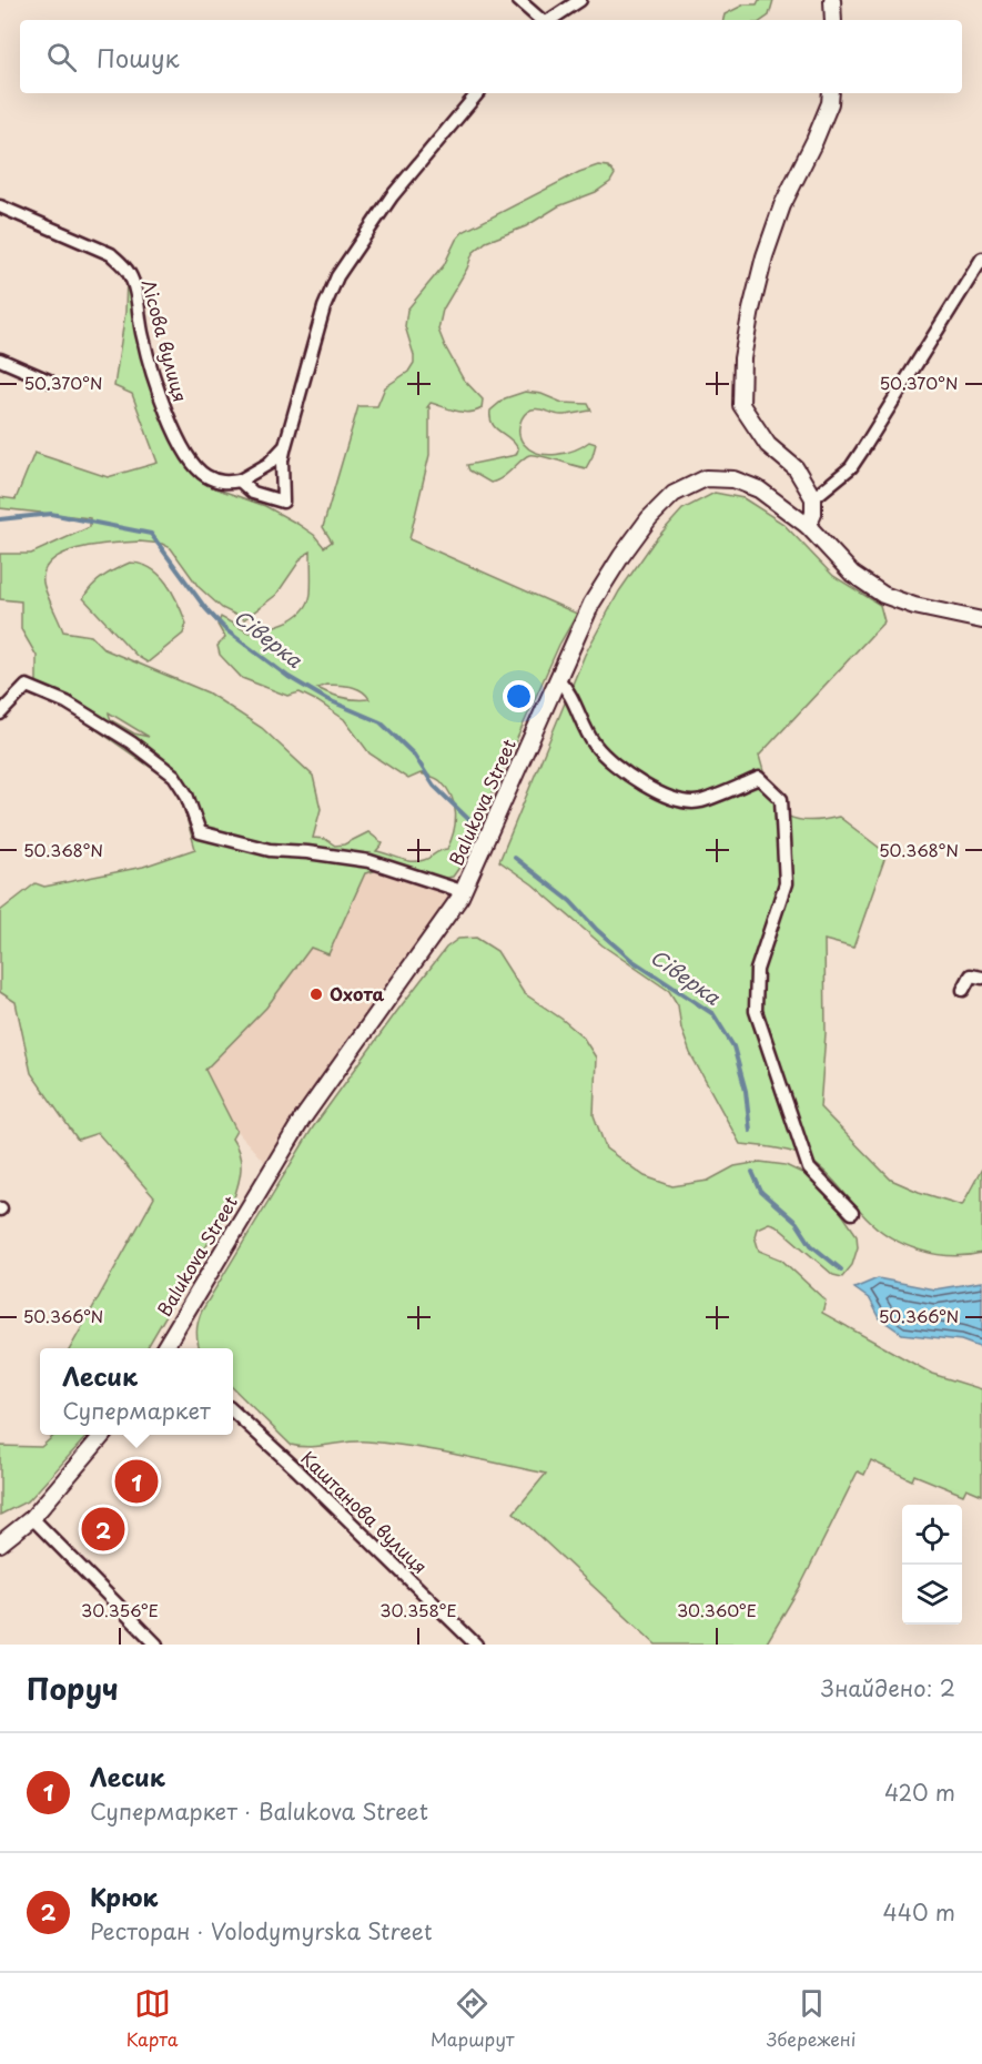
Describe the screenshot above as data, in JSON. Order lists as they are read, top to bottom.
{
  "streets": {
    "main road": ["Balukova Street"],
    "street": ["Лісова вулиця", "Каштанова вулиця"]
  },
  "water": ["Сіверка"],
  "places": ["Охота"],
  "page": {
    "search": "Пошук",
    "popup": ["Лесик", "Супермаркет"],
    "pins": ["1", "2"],
    "heading": ["Поруч", "Знайдено: 2"],
    "list": [
      {
        "mark": "1",
        "name": "Лесик",
        "note": "Супермаркет · Balukova Street",
        "value": "420 m"
      },
      {
        "mark": "2",
        "name": "Крюк",
        "note": "Ресторан · Volodymyrska Street",
        "value": "440 m"
      }
    ],
    "nav": ["Карта", "Маршрут", "Збережені"]
  },
  "coordinates": [
    "50.370°N",
    "50.368°N",
    "50.366°N",
    "30.356°E",
    "30.358°E",
    "30.360°E"
  ]
}
